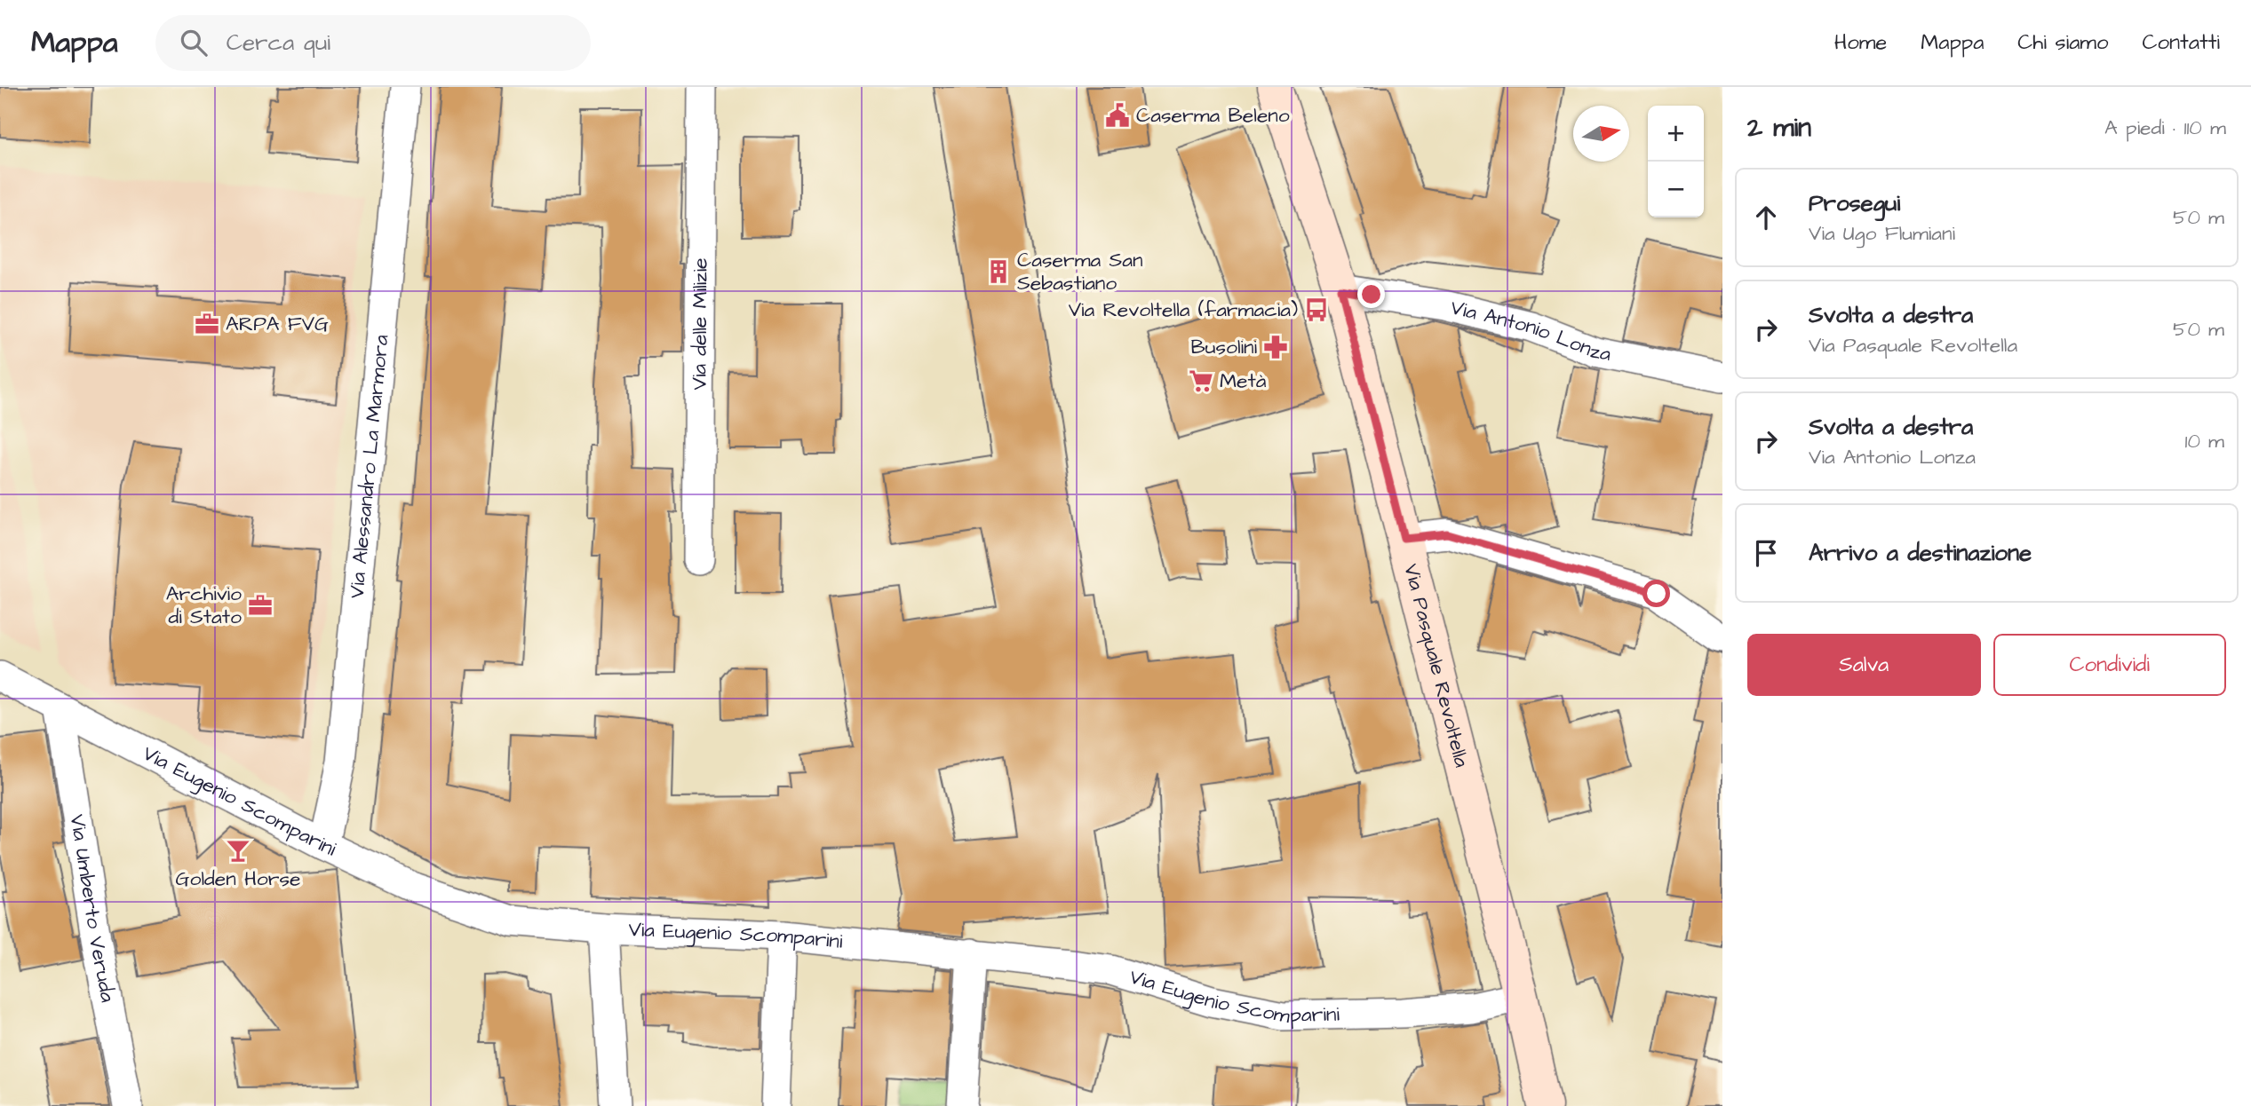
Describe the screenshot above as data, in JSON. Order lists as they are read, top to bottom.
{
  "streets": {
    "main road": ["Via Pasquale Revoltella"],
    "street": [
      "Via delle Milizie",
      "Via Antonio Lonza",
      "Via Alessandro La Marmora",
      "Via Eugenio Scomparini",
      "Via Umberto Veruda"
    ]
  },
  "crossings": [
    ["Via Antonio Lonza", "Via Pasquale Revoltella"],
    ["Via Alessandro La Marmora", "Via Eugenio Scomparini"],
    ["Via Pasquale Revoltella", "Via Eugenio Scomparini"],
    ["Via Eugenio Scomparini", "Via Umberto Veruda"]
  ],
  "places": {
    "public building": ["Caserma Beleno"],
    "building": ["Caserma San Sebastiano"],
    "bus stop": ["Via Revoltella (farmacia)"],
    "office": ["ARPA FVG", "Archivio di Stato"],
    "pharmacy": ["Busolini"],
    "supermarket": ["Metà"],
    "bar": ["Golden Horse"]
  },
  "north": "right",
  "page": {
    "header": "Mappa",
    "search": "Cerca qui",
    "nav": [
      "Home",
      "Mappa",
      "Chi siamo",
      "Contatti"
    ],
    "heading": ["2 min", "A piedi · 110 m"],
    "map_buttons": ["+", "−"],
    "list": [
      ["Prosegui", "Via Ugo Flumiani", "50 m"],
      ["Svolta a destra", "Via Pasquale Revoltella", "50 m"],
      ["Svolta a destra", "Via Antonio Lonza", "10 m"],
      "Arrivo a destinazione"
    ],
    "buttons": ["Salva", "Condividi"]
  }
}
